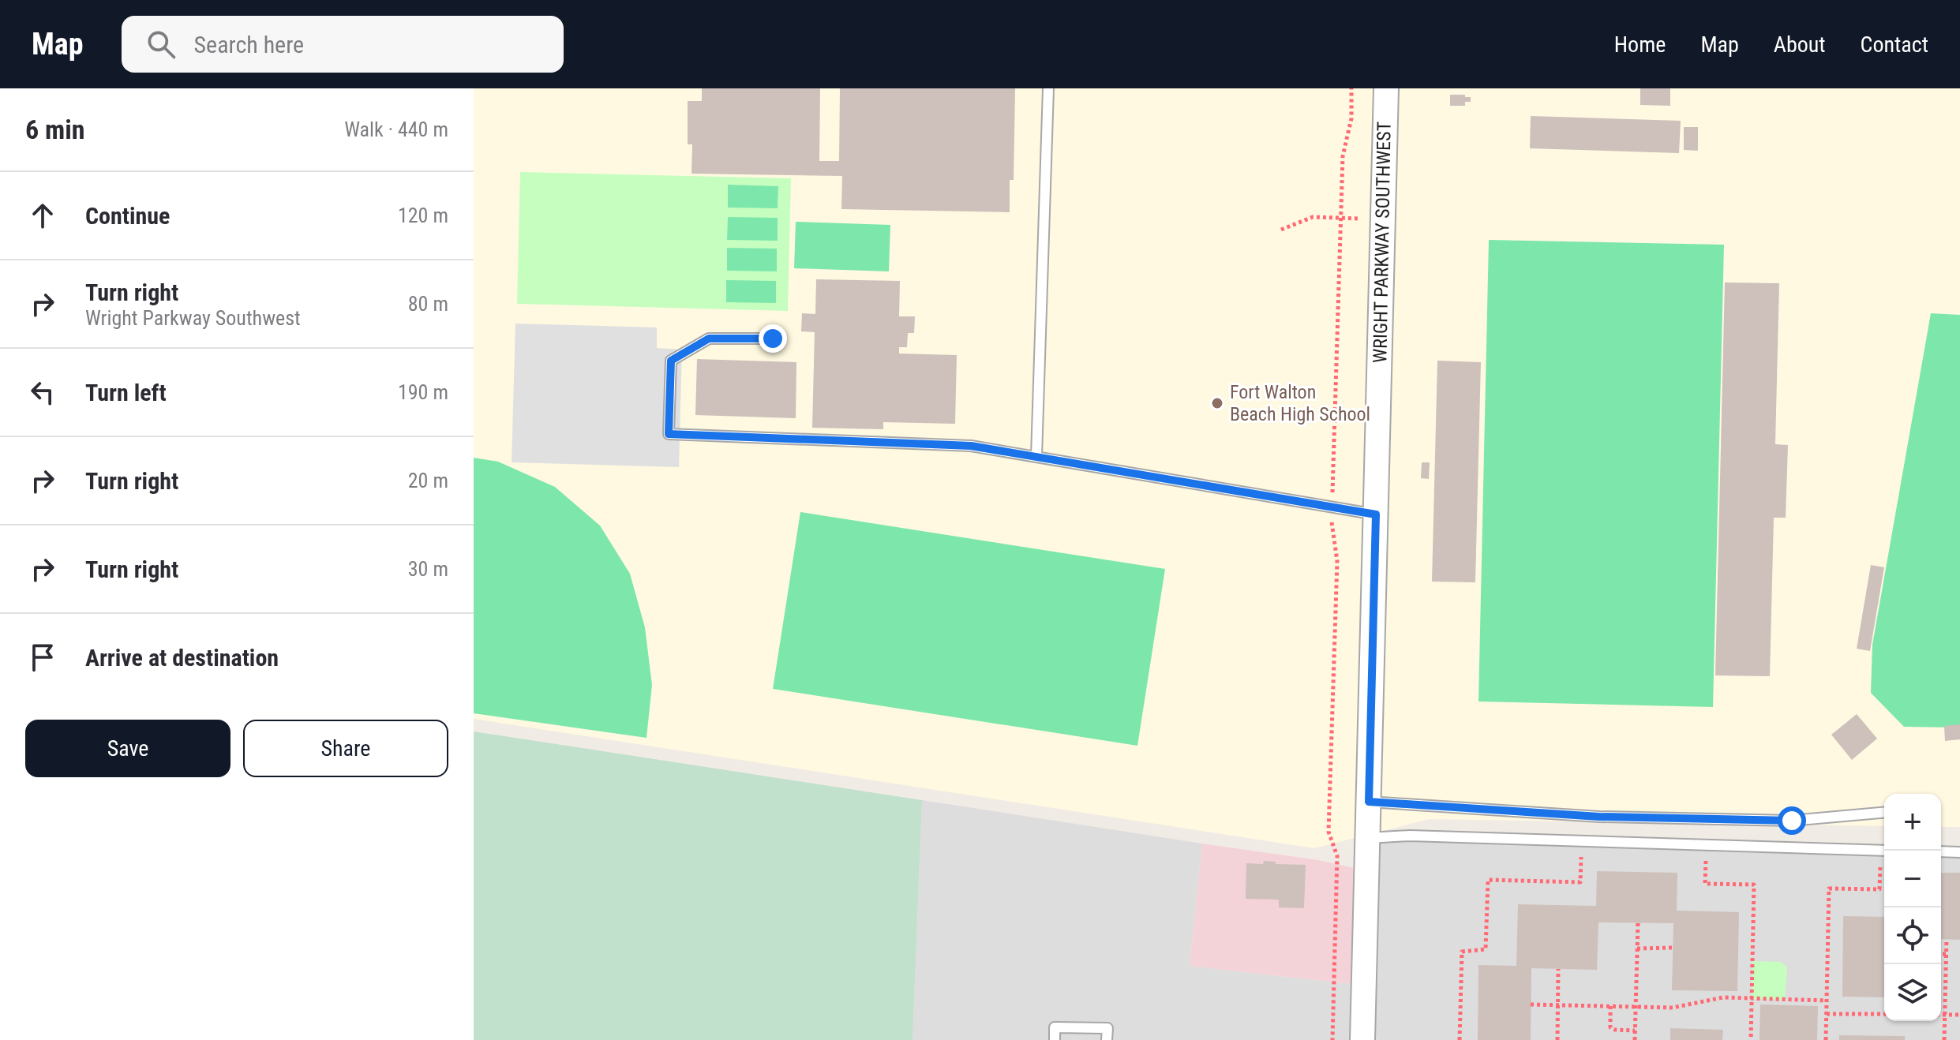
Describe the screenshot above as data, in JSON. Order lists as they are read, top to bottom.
{
  "streets": {
    "street": ["WRIGHT PARKWAY SOUTHWEST"]
  },
  "places": ["Fort Walton Beach High School"],
  "page": {
    "header": "Map",
    "search": "Search here",
    "nav": [
      "Home",
      "Map",
      "About",
      "Contact"
    ],
    "heading": ["6 min", "Walk · 440 m"],
    "list": [
      ["Continue", "120 m"],
      ["Turn right", "Wright Parkway Southwest", "80 m"],
      ["Turn left", "190 m"],
      ["Turn right", "20 m"],
      ["Turn right", "30 m"],
      "Arrive at destination"
    ],
    "buttons": ["Save", "Share"],
    "map_buttons": ["+", "−"]
  }
}
